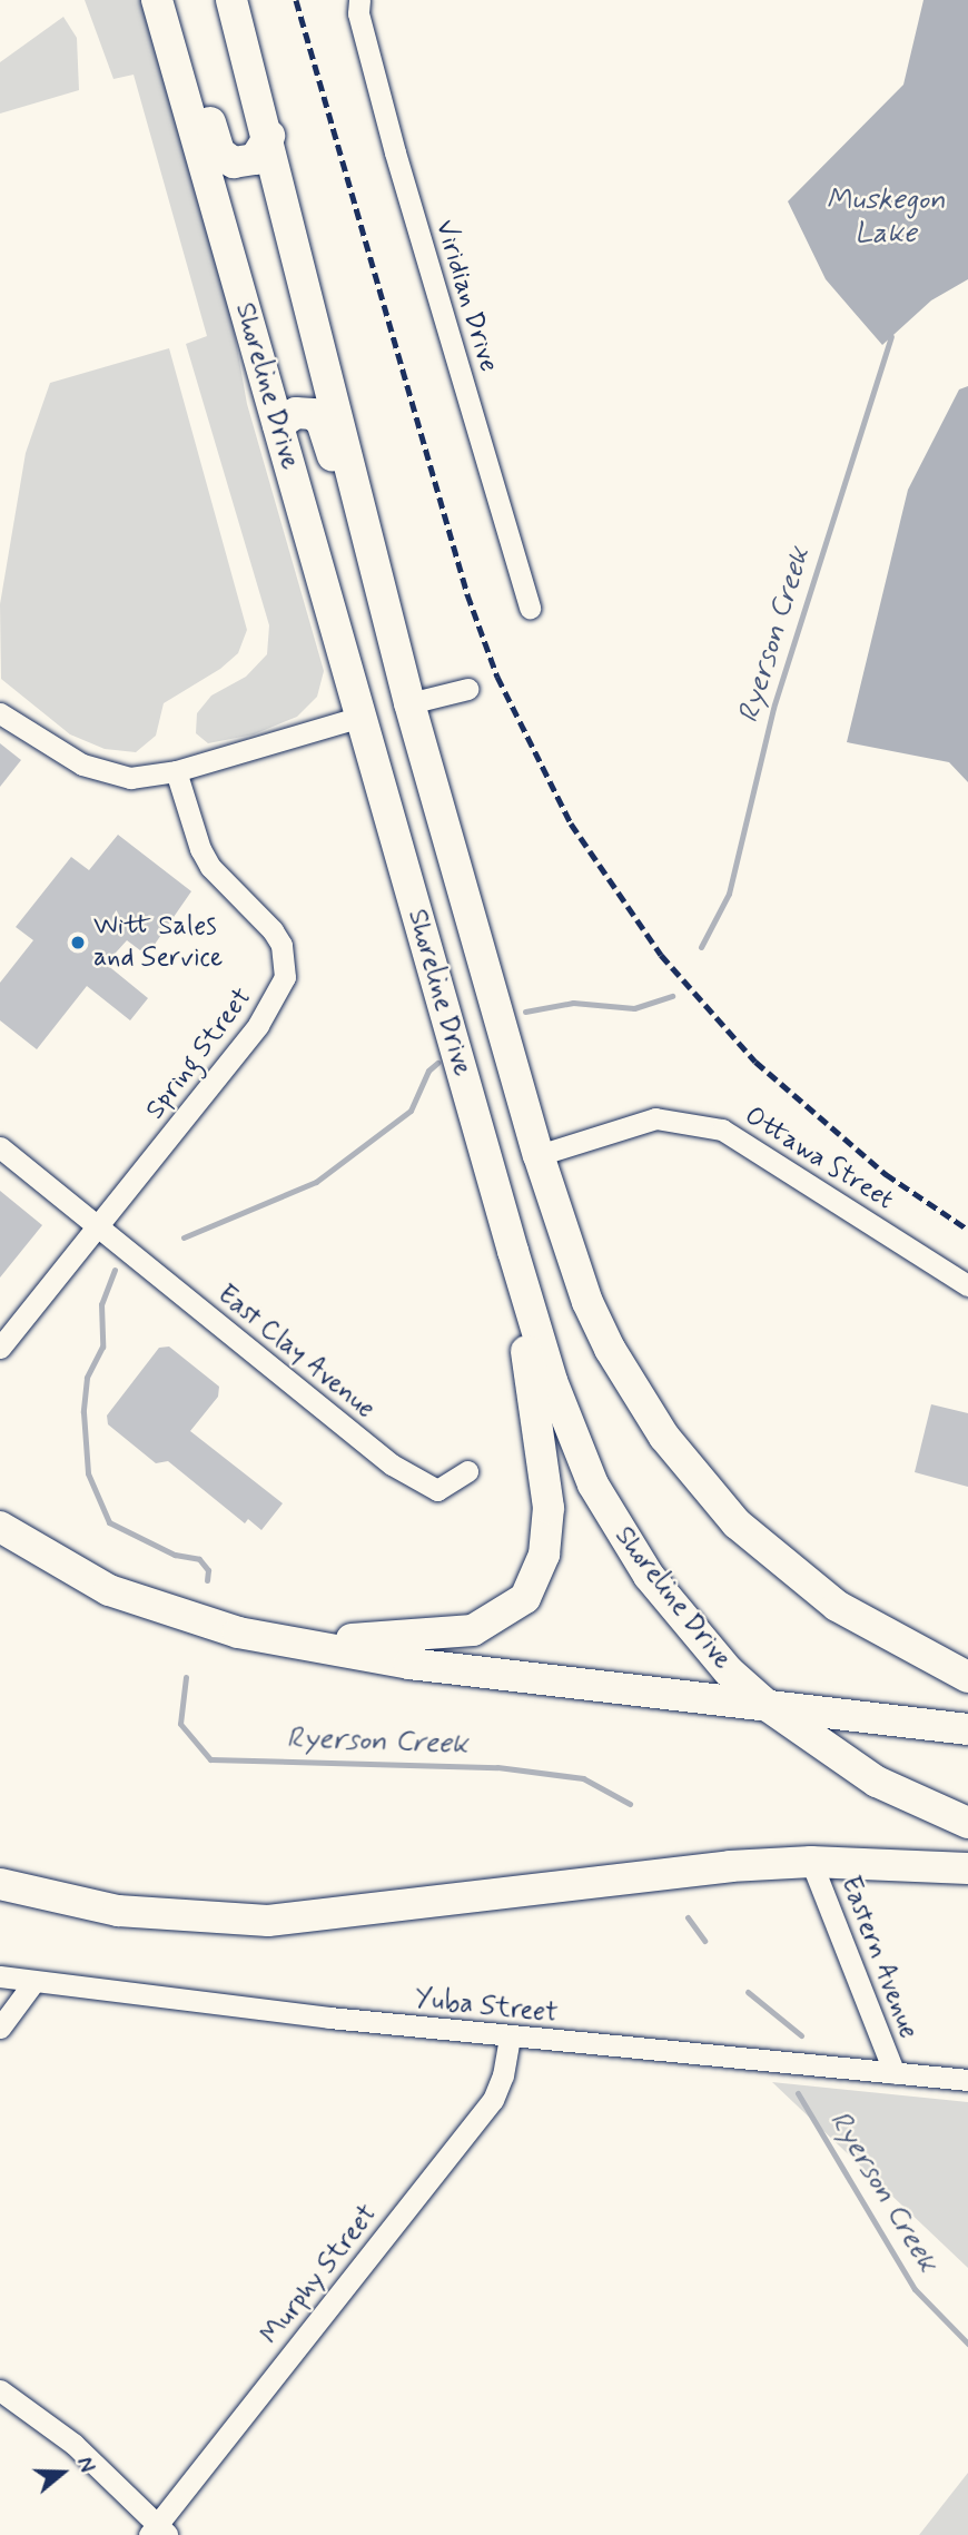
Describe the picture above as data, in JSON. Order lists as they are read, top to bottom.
{
  "streets": {
    "highway": ["Shoreline Drive"],
    "street": [
      "Viridian Drive",
      "Spring Street",
      "Ottawa Street",
      "East Clay Avenue",
      "Eastern Avenue",
      "Yuba Street",
      "Murphy Street"
    ]
  },
  "crossings": [
    ["Shoreline Drive", "Ottawa Street"],
    ["Spring Street", "East Clay Avenue"],
    ["Eastern Avenue", "Yuba Street"],
    ["Yuba Street", "Murphy Street"]
  ],
  "water": ["Muskegon Lake", "Ryerson Creek"],
  "places": ["Witt Sales and Service"],
  "north": "right"
}
